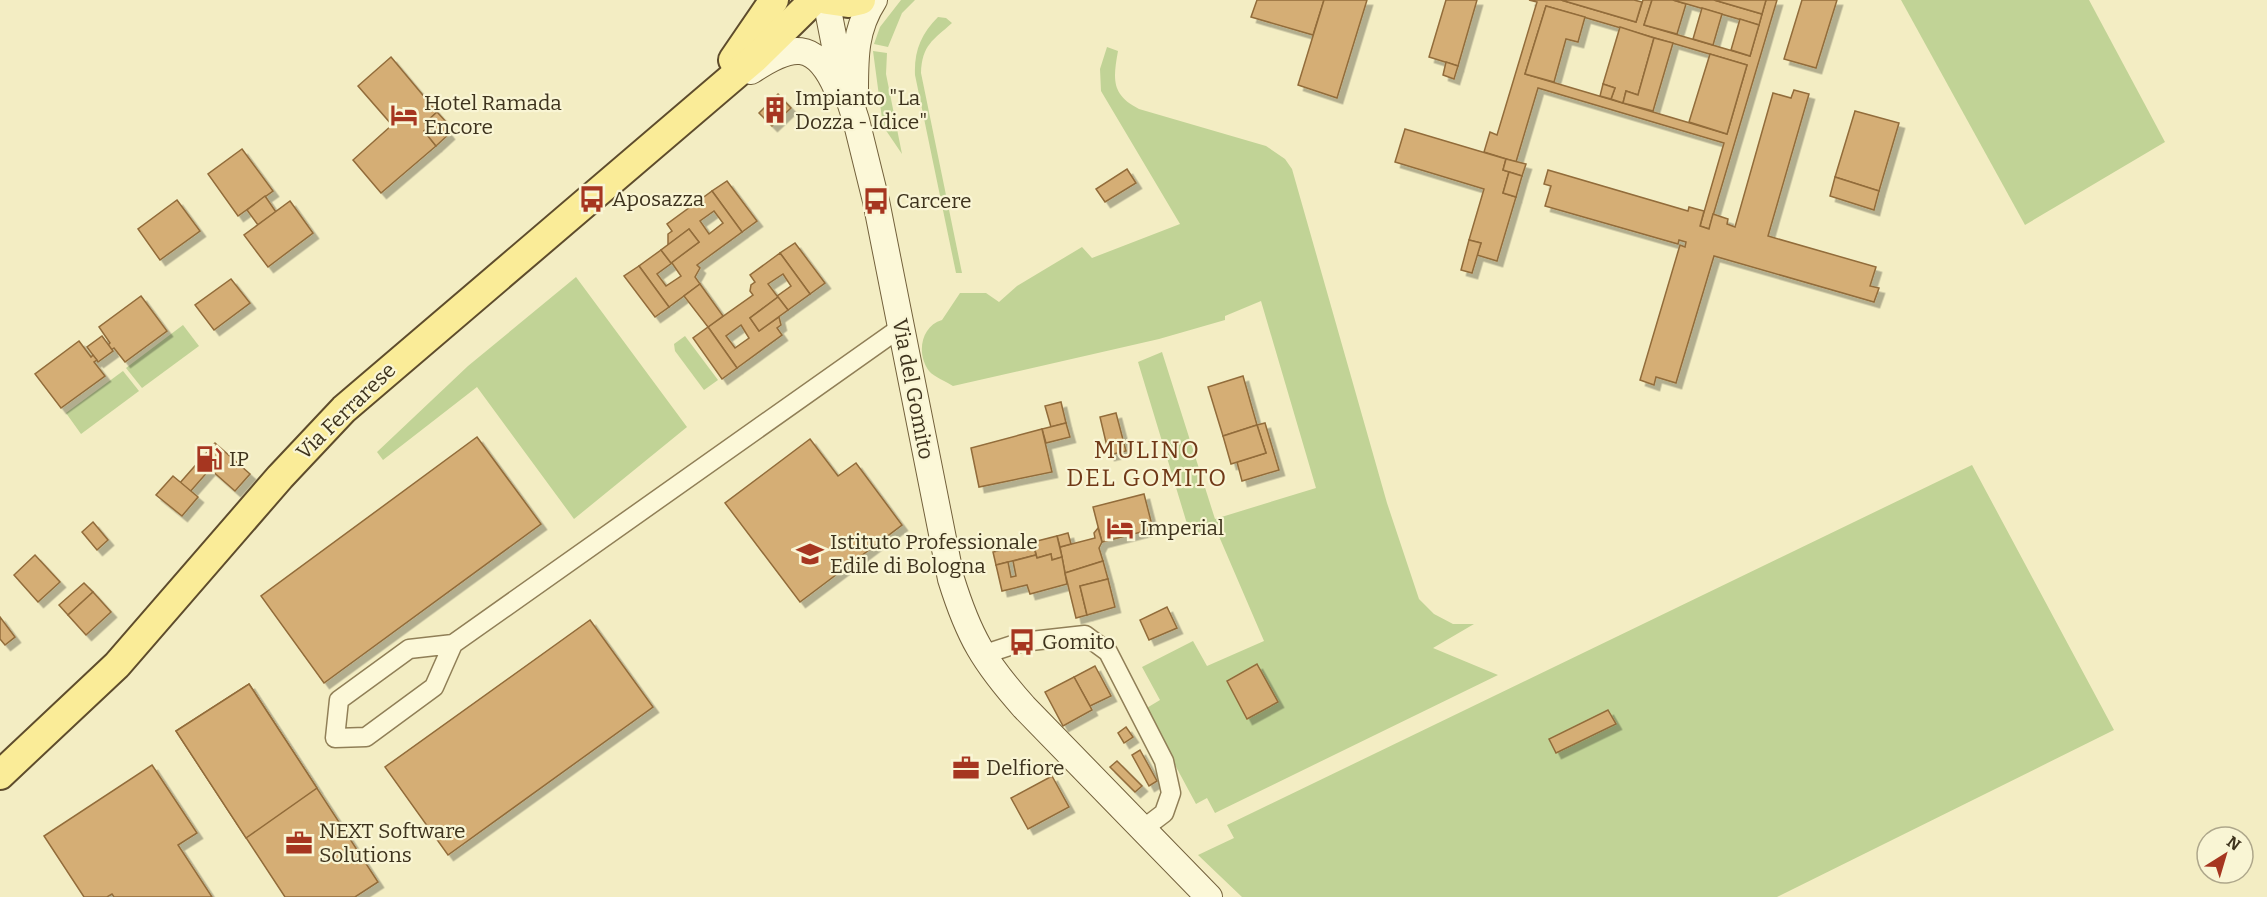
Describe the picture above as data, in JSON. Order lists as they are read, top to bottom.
{
  "streets": {
    "main road": ["Via Ferrarese"],
    "street": ["Via del Gomito"]
  },
  "crossings": [
    ["Via del Gomito", "Via Ferrarese"]
  ],
  "districts": ["MULINO DEL GOMITO"],
  "places": {
    "building": ["Impianto \"La Dozza - Idice\""],
    "hotel": ["Hotel Ramada Encore", "Imperial"],
    "bus stop": ["Aposazza", "Carcere", "Gomito"],
    "fuel station": ["IP"],
    "school or university": ["Istituto Professionale Edile di Bologna"],
    "office": ["Delfiore", "NEXT Software Solutions"]
  },
  "north": "top right"
}
